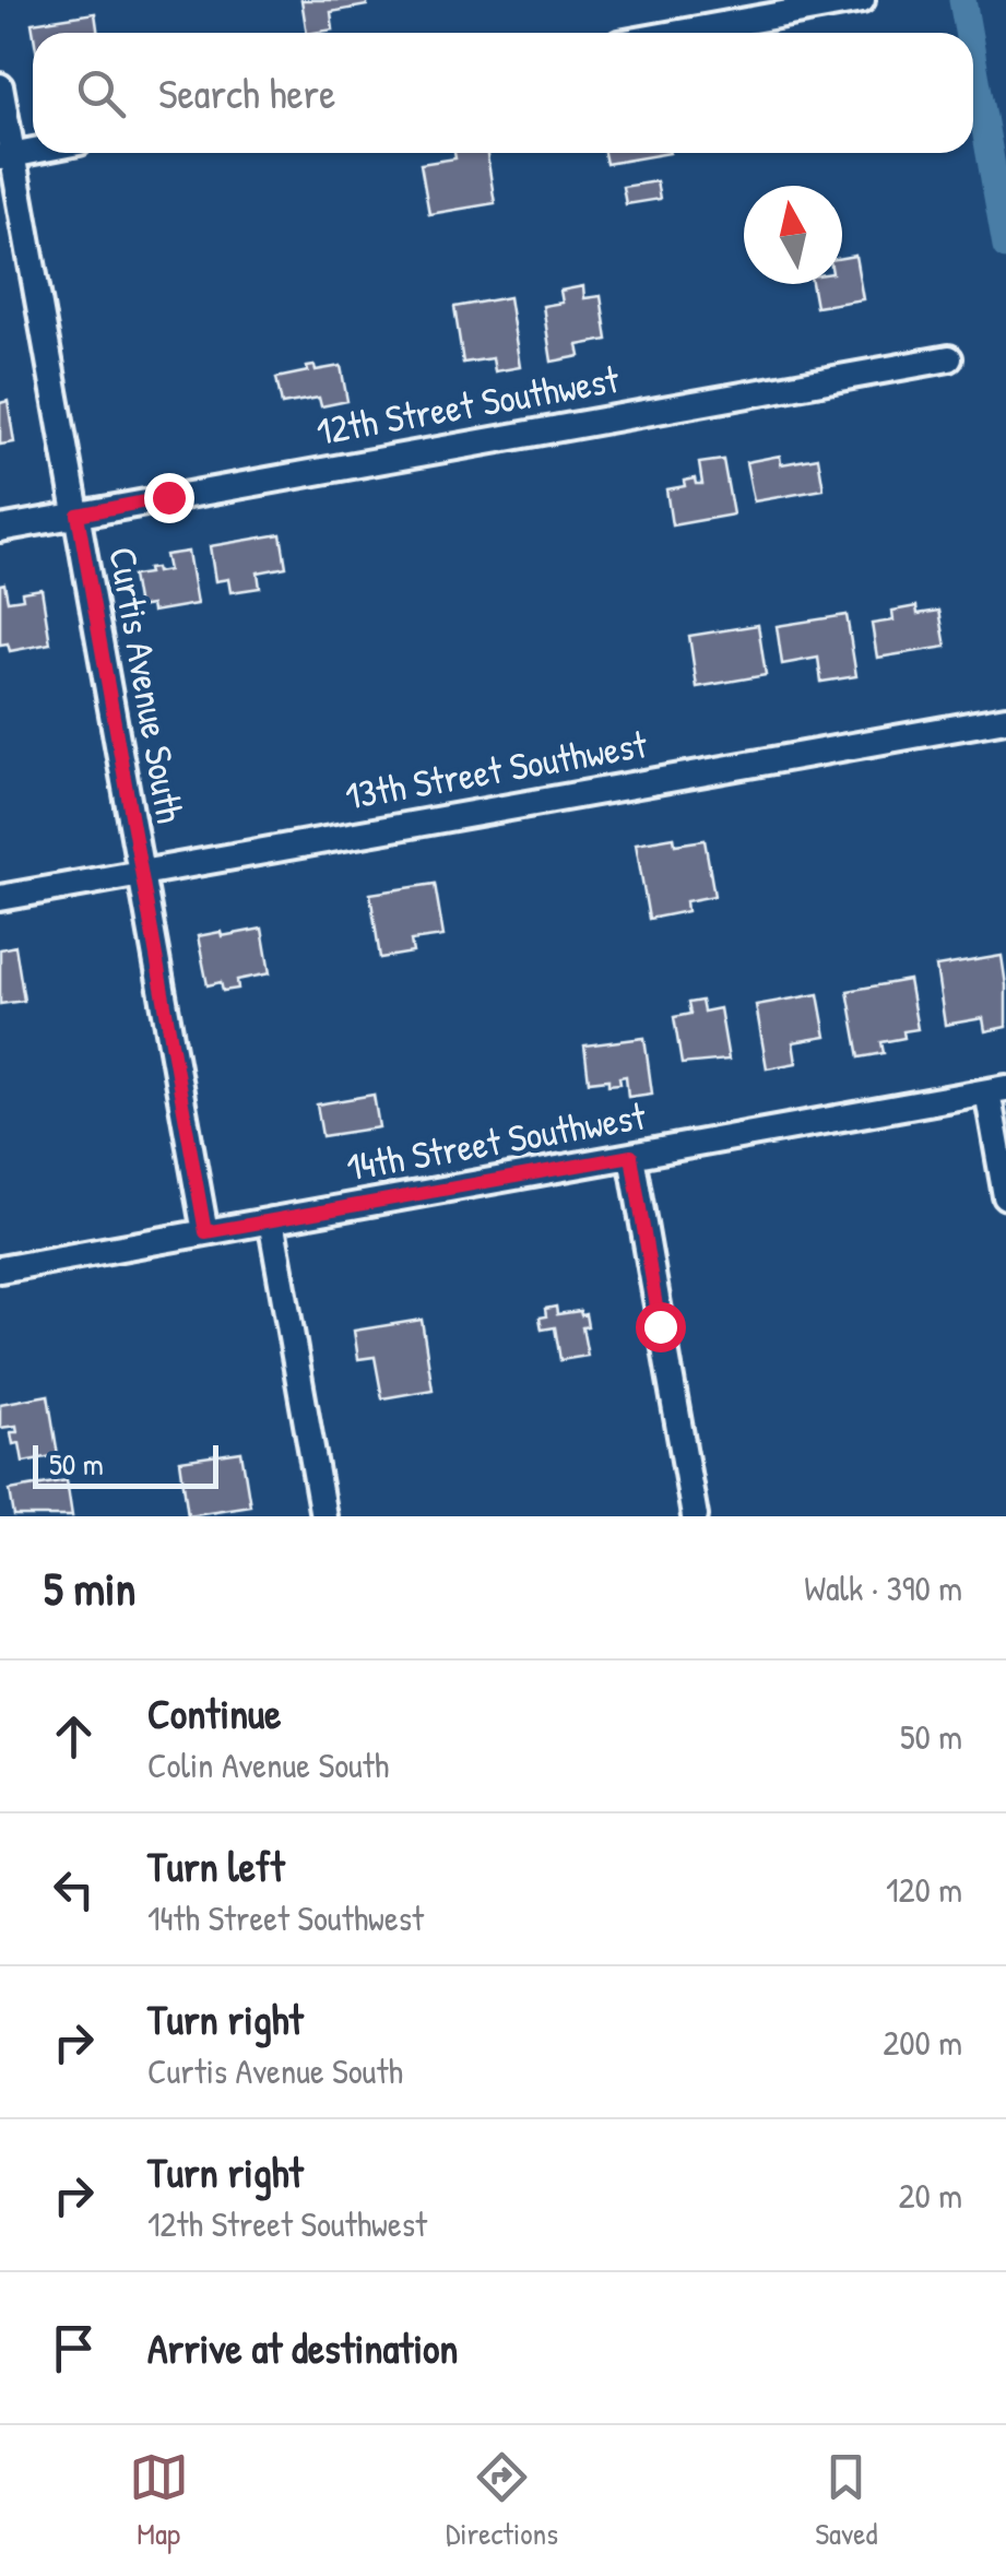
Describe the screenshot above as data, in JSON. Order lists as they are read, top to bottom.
{
  "streets": {
    "street": [
      "12th Street Southwest",
      "Curtis Avenue South",
      "13th Street Southwest",
      "14th Street Southwest"
    ]
  },
  "crossings": [
    ["12th Street Southwest", "Curtis Avenue South"],
    ["Curtis Avenue South", "13th Street Southwest"],
    ["Curtis Avenue South", "14th Street Southwest"]
  ],
  "scale_bar": "50 m",
  "north": "top",
  "page": {
    "search": "Search here",
    "scale": "50 m",
    "heading": ["5 min", "Walk · 390 m"],
    "list": [
      ["Continue", "Colin Avenue South", "50 m"],
      ["Turn left", "14th Street Southwest", "120 m"],
      ["Turn right", "Curtis Avenue South", "200 m"],
      ["Turn right", "12th Street Southwest", "20 m"],
      "Arrive at destination"
    ],
    "nav": ["Map", "Directions", "Saved"]
  }
}
